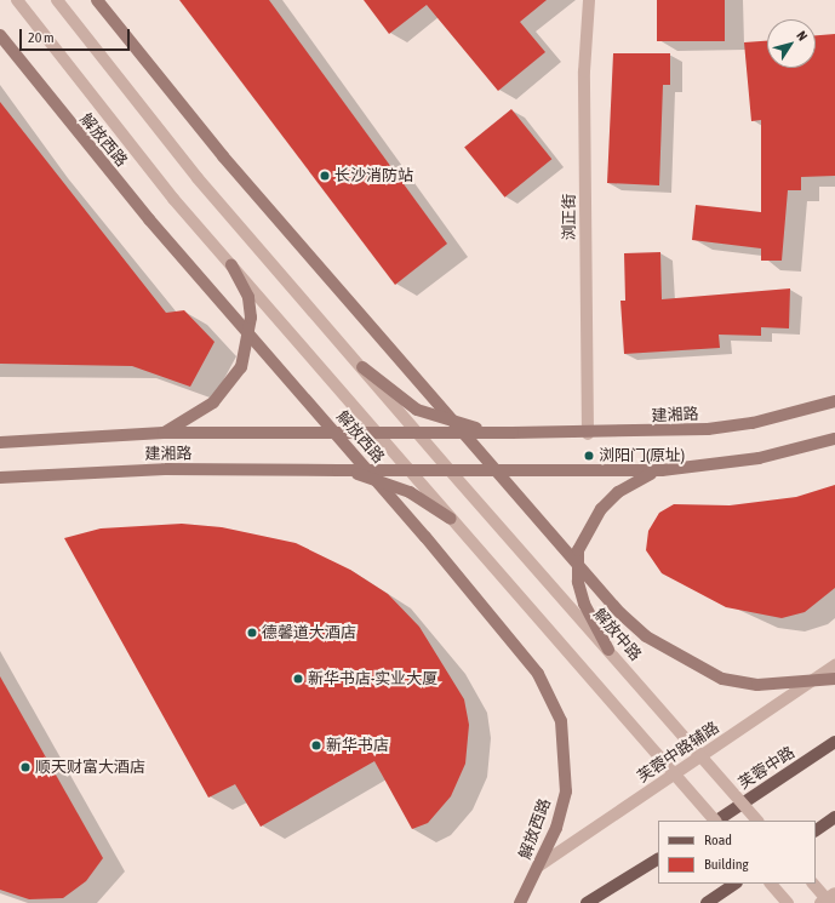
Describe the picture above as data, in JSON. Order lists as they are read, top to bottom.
{
  "streets": {
    "main road": ["解放西路", "建湘路", "芙蓉中路"],
    "street": ["浏正街", "解放中路", "芙蓉中路辅路"]
  },
  "crossings": [
    ["解放西路", "建湘路"],
    ["解放西路", "芙蓉中路辅路"],
    ["浏正街", "建湘路"],
    ["建湘路", "解放中路"]
  ],
  "places": [
    "长沙消防站",
    "浏阳门(原址)",
    "德馨道大酒店",
    "新华书店-实业大厦",
    "新华书店",
    "顺天财富大酒店"
  ],
  "legend": ["Road", "Building"],
  "scale_bar": "20 m",
  "north": "top right"
}
